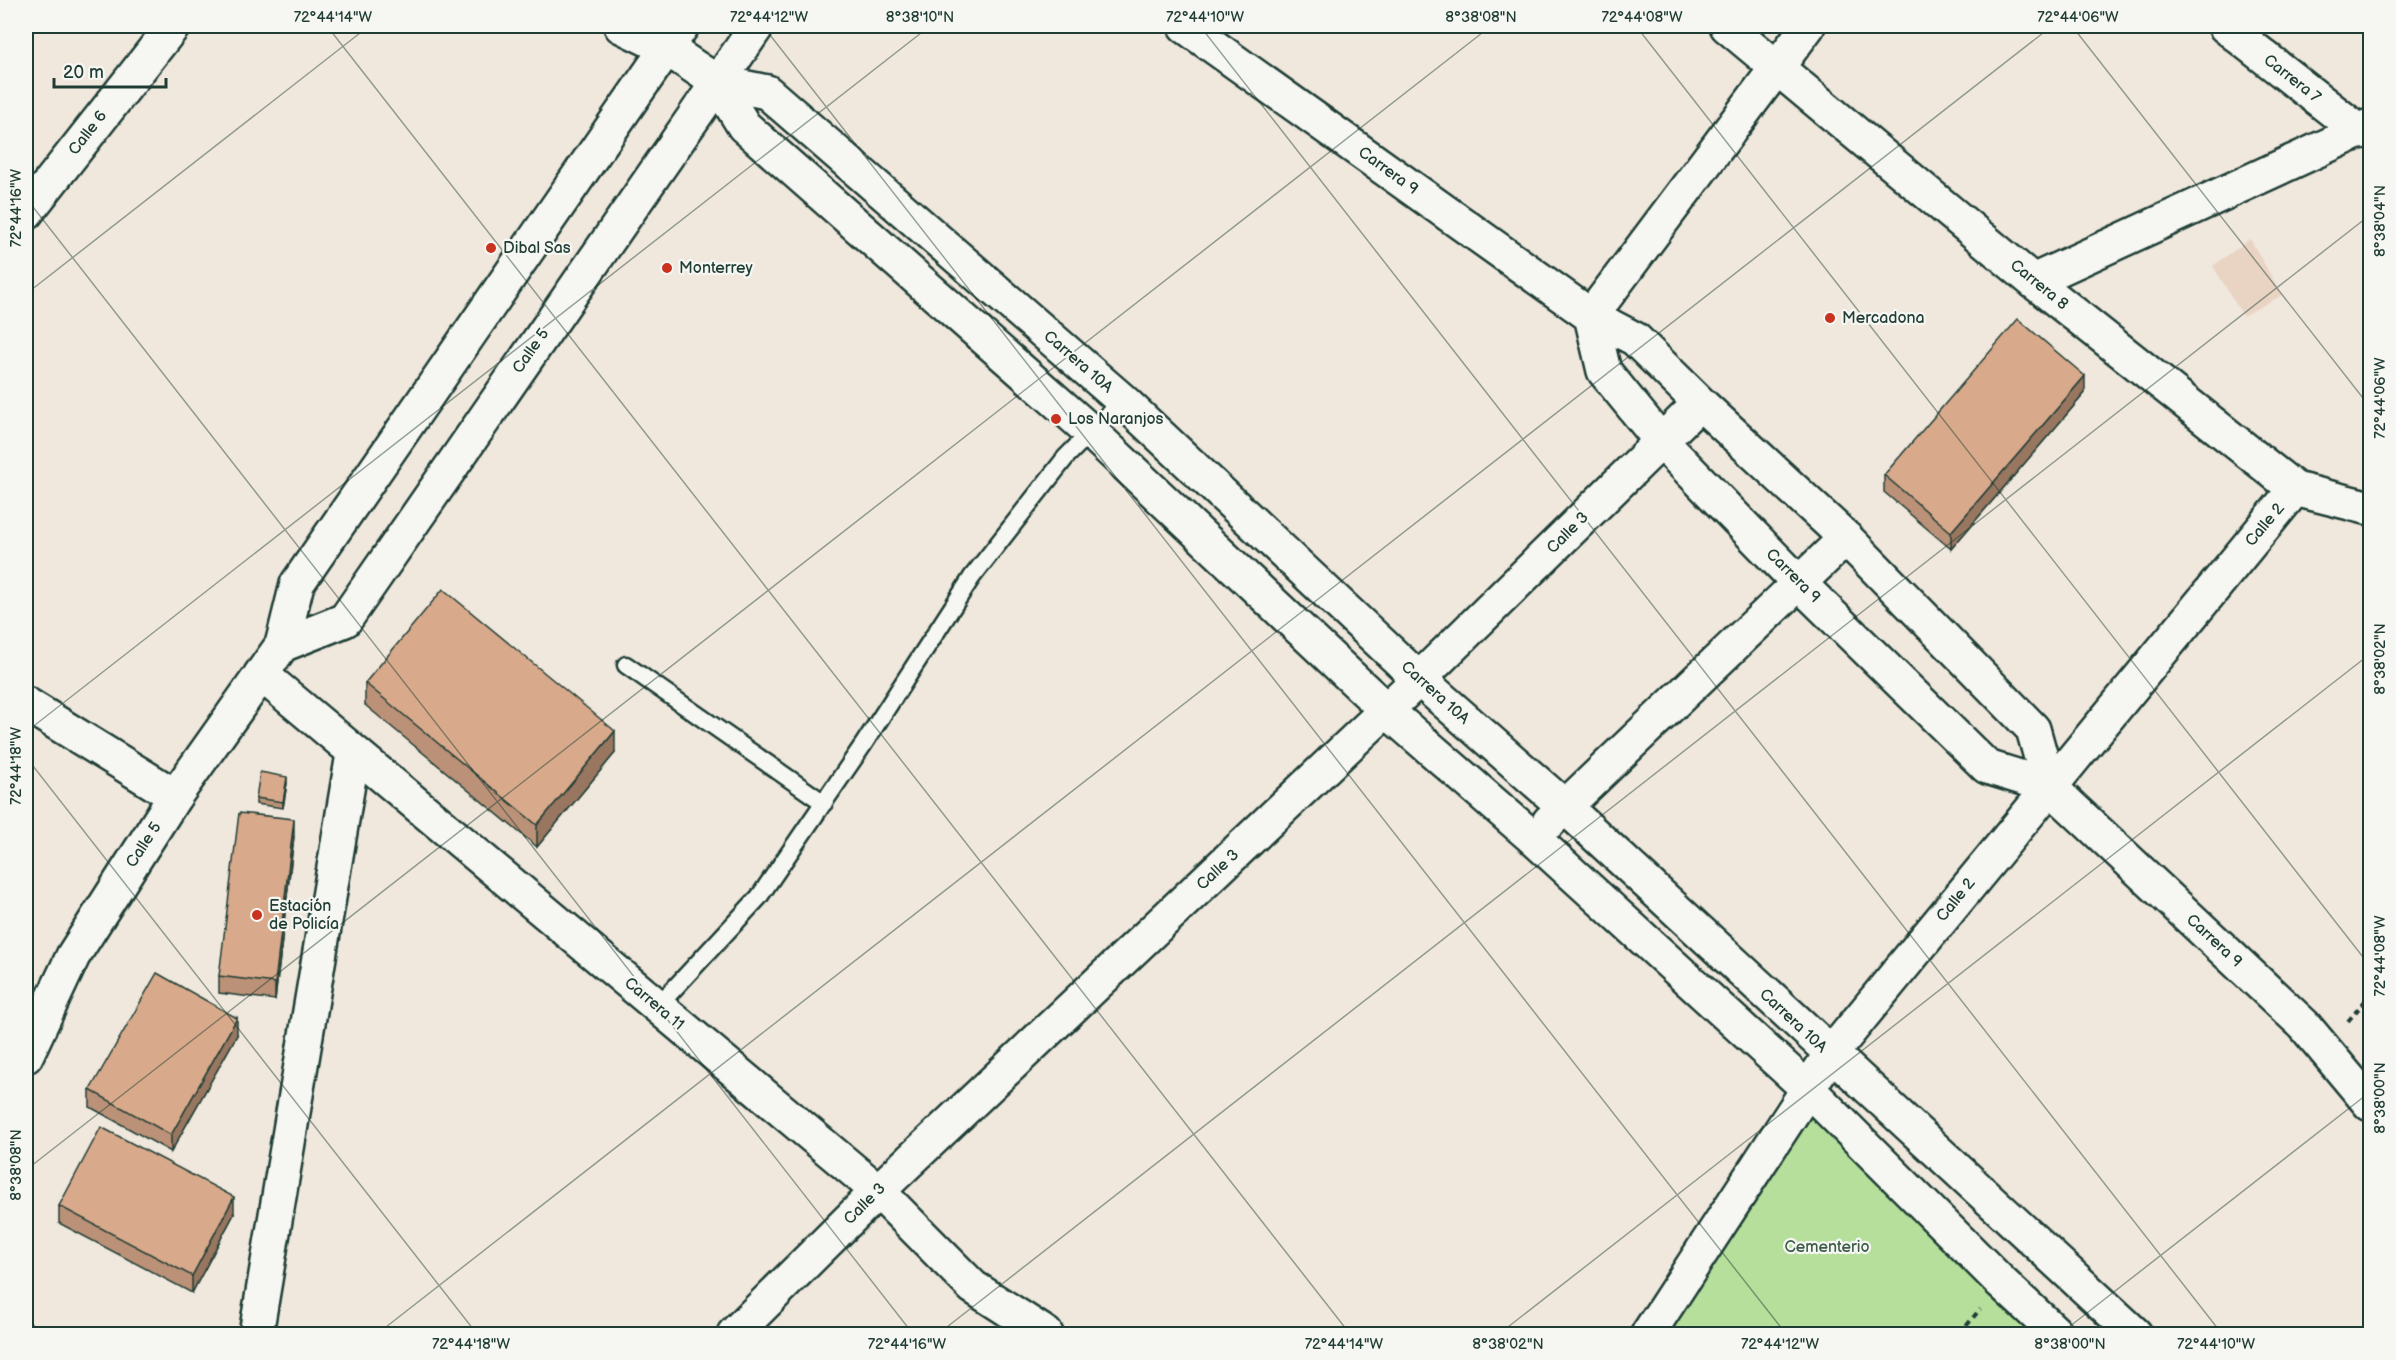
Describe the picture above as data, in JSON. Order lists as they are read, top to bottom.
{
  "streets": {
    "street": [
      "Carrera 7",
      "Calle 6",
      "Carrera 9",
      "Carrera 8",
      "Calle 5",
      "Carrera 10A",
      "Calle 2",
      "Calle 3",
      "Carrera 11"
    ]
  },
  "crossings": [
    ["Carrera 9", "Calle 2"],
    ["Carrera 9", "Calle 3"],
    ["Carrera 8", "Calle 2"],
    ["Calle 5", "Carrera 10A"],
    ["Calle 5", "Carrera 11"],
    ["Carrera 10A", "Calle 2"],
    ["Carrera 10A", "Calle 3"],
    ["Calle 3", "Carrera 11"]
  ],
  "parks": ["Cementerio"],
  "places": [
    "Dibal Sas",
    "Monterrey",
    "Mercadona",
    "Los Naranjos",
    "Estación de Policía"
  ],
  "scale_bar": "20 m",
  "coordinates": [
    "72°44'14\"W",
    "72°44'12\"W",
    "8°38'10\"N",
    "72°44'10\"W",
    "8°38'08\"N",
    "72°44'08\"W",
    "72°44'06\"W",
    "72°44'16\"W",
    "8°38'04\"N",
    "8°38'02\"N",
    "72°44'18\"W",
    "8°38'00\"N"
  ]
}
